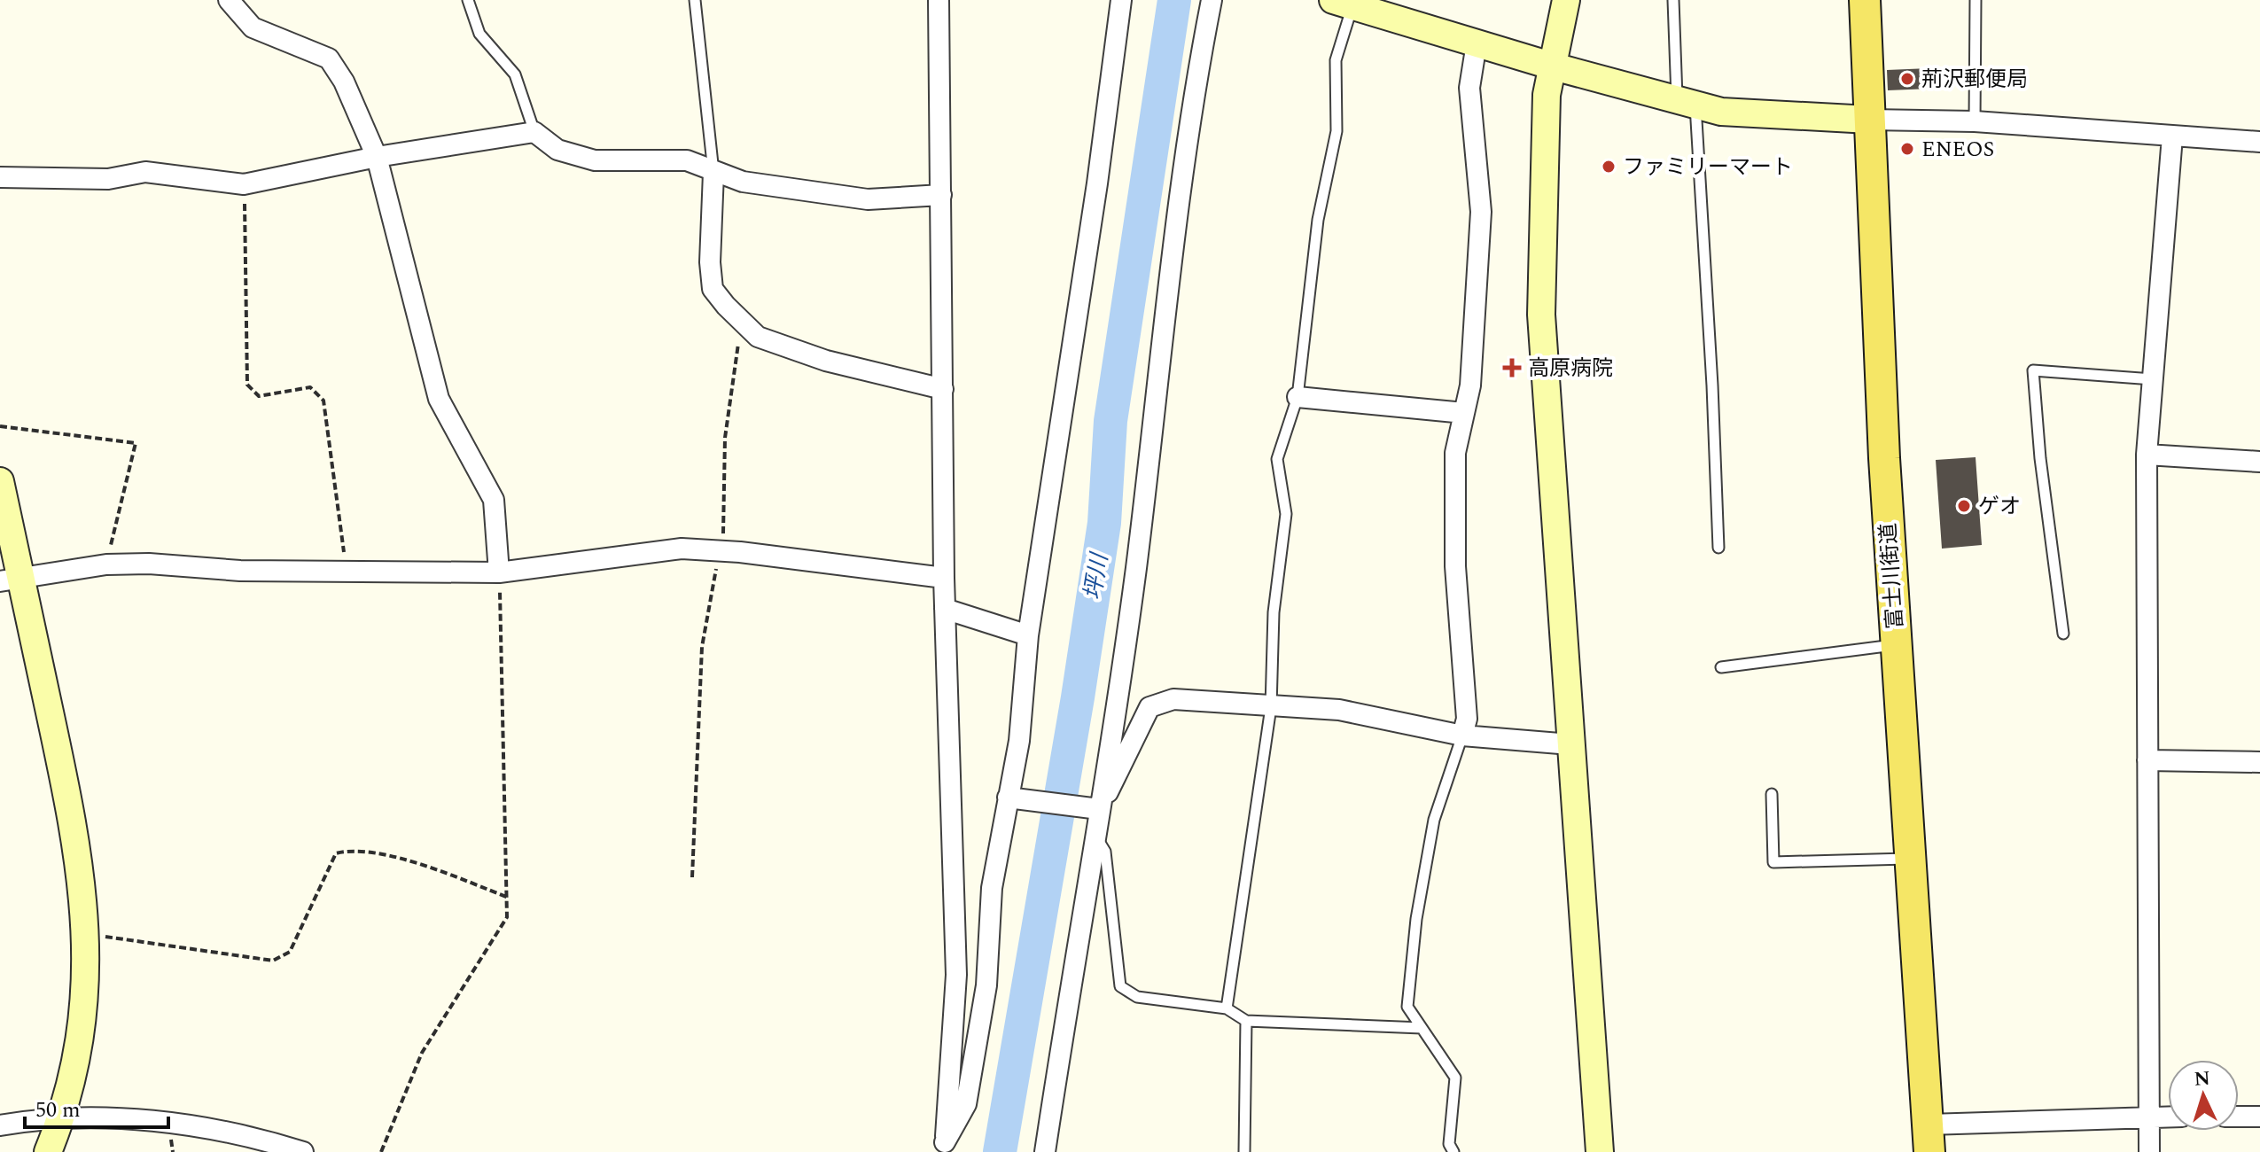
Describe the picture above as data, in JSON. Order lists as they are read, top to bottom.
{
  "streets": {
    "main road": ["富士川街道"]
  },
  "water": ["坪川"],
  "places": {
    "other": [
      "荊沢郵便局",
      "ENEOS",
      "ファミリーマート",
      "ゲオ"
    ],
    "health": ["高原病院"]
  },
  "scale_bar": "50 m",
  "north": "top"
}
